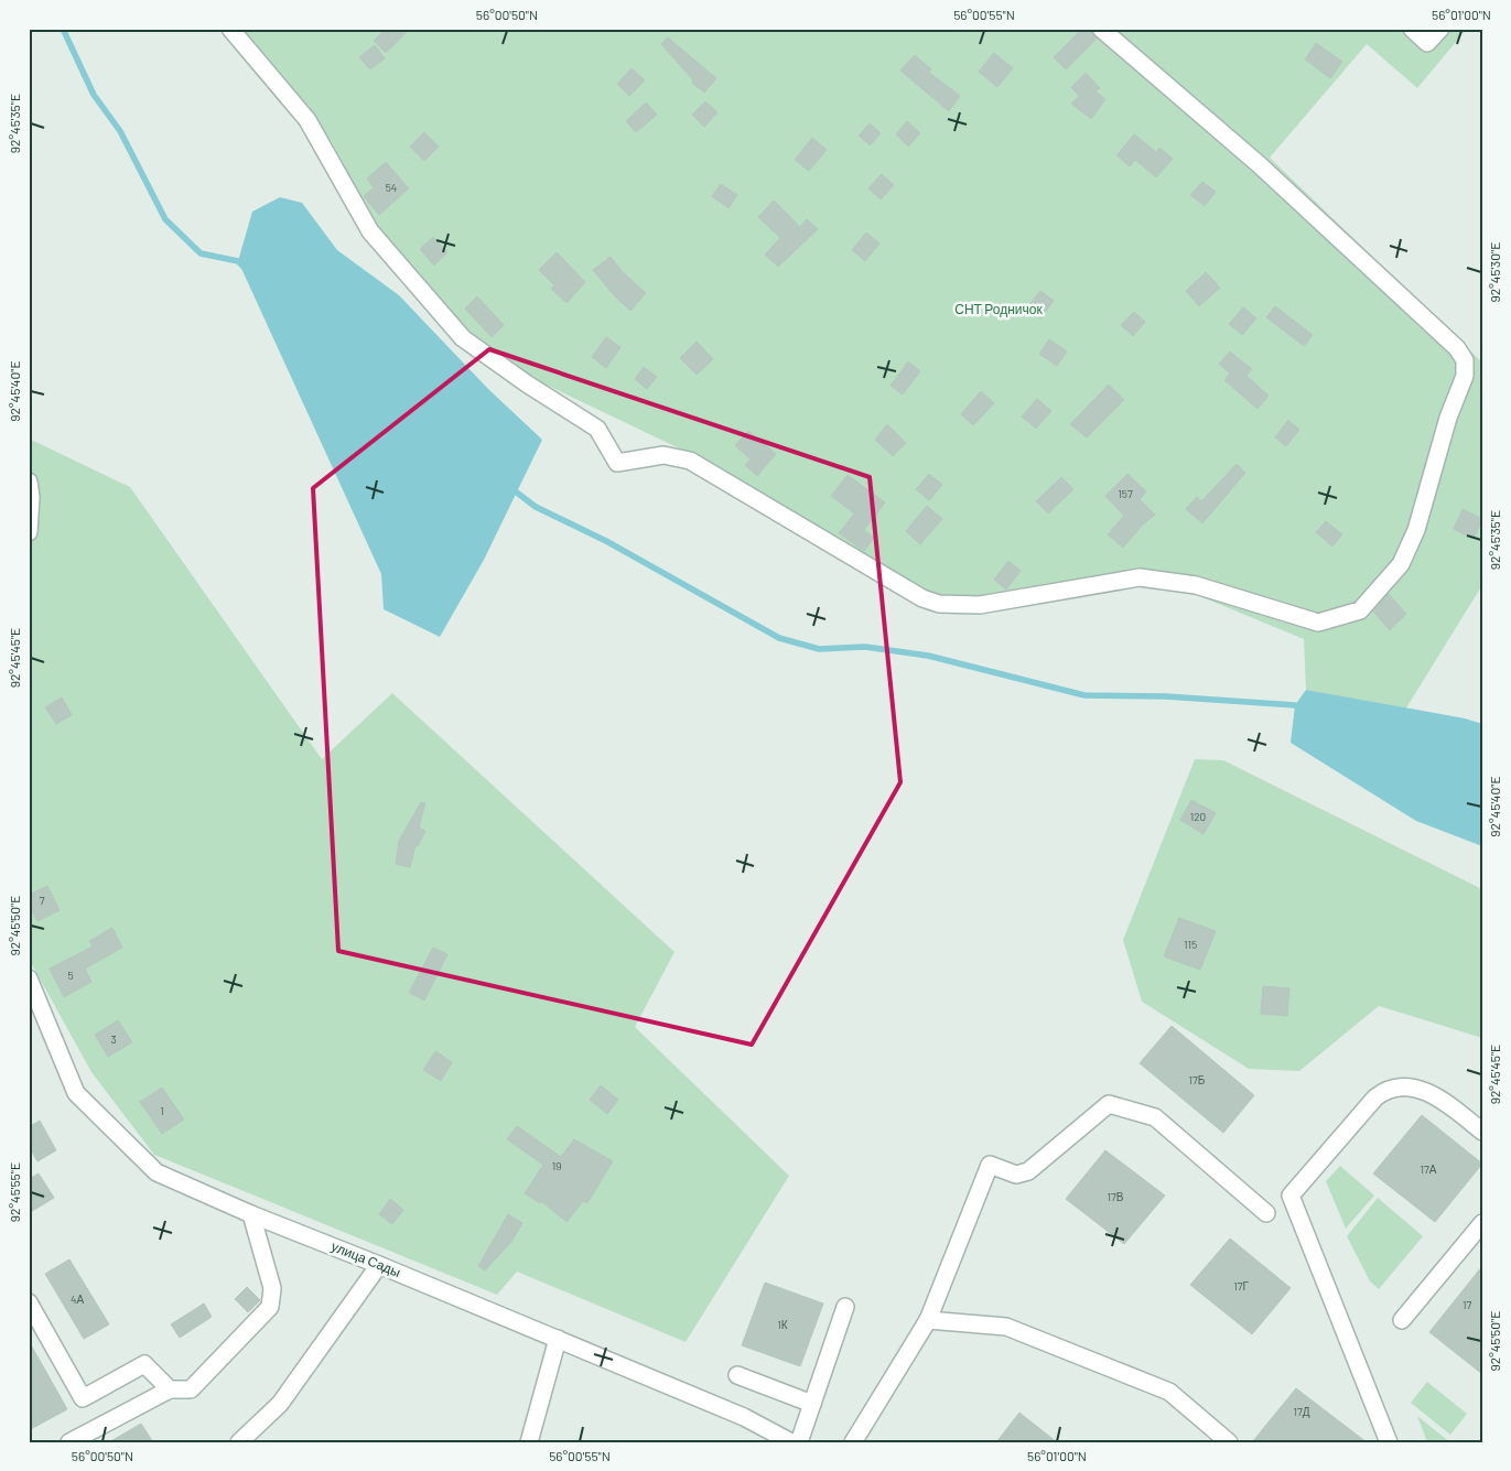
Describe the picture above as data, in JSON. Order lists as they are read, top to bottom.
{
  "streets": {
    "street": ["улица Сады"]
  },
  "parks": ["СНТ Родничок"],
  "house_numbers": [
    "54",
    "157",
    "120",
    "7",
    "115",
    "5",
    "3",
    "17Б",
    "1",
    "19",
    "17А",
    "17В",
    "17Г",
    "4А",
    "17",
    "1К",
    "17Д"
  ],
  "coordinates": [
    "56°00'50\"N",
    "56°00'55\"N",
    "56°01'00\"N",
    "92°45'35\"E",
    "92°45'30\"E",
    "92°45'40\"E",
    "92°45'45\"E",
    "92°45'50\"E",
    "92°45'55\"E"
  ]
}
